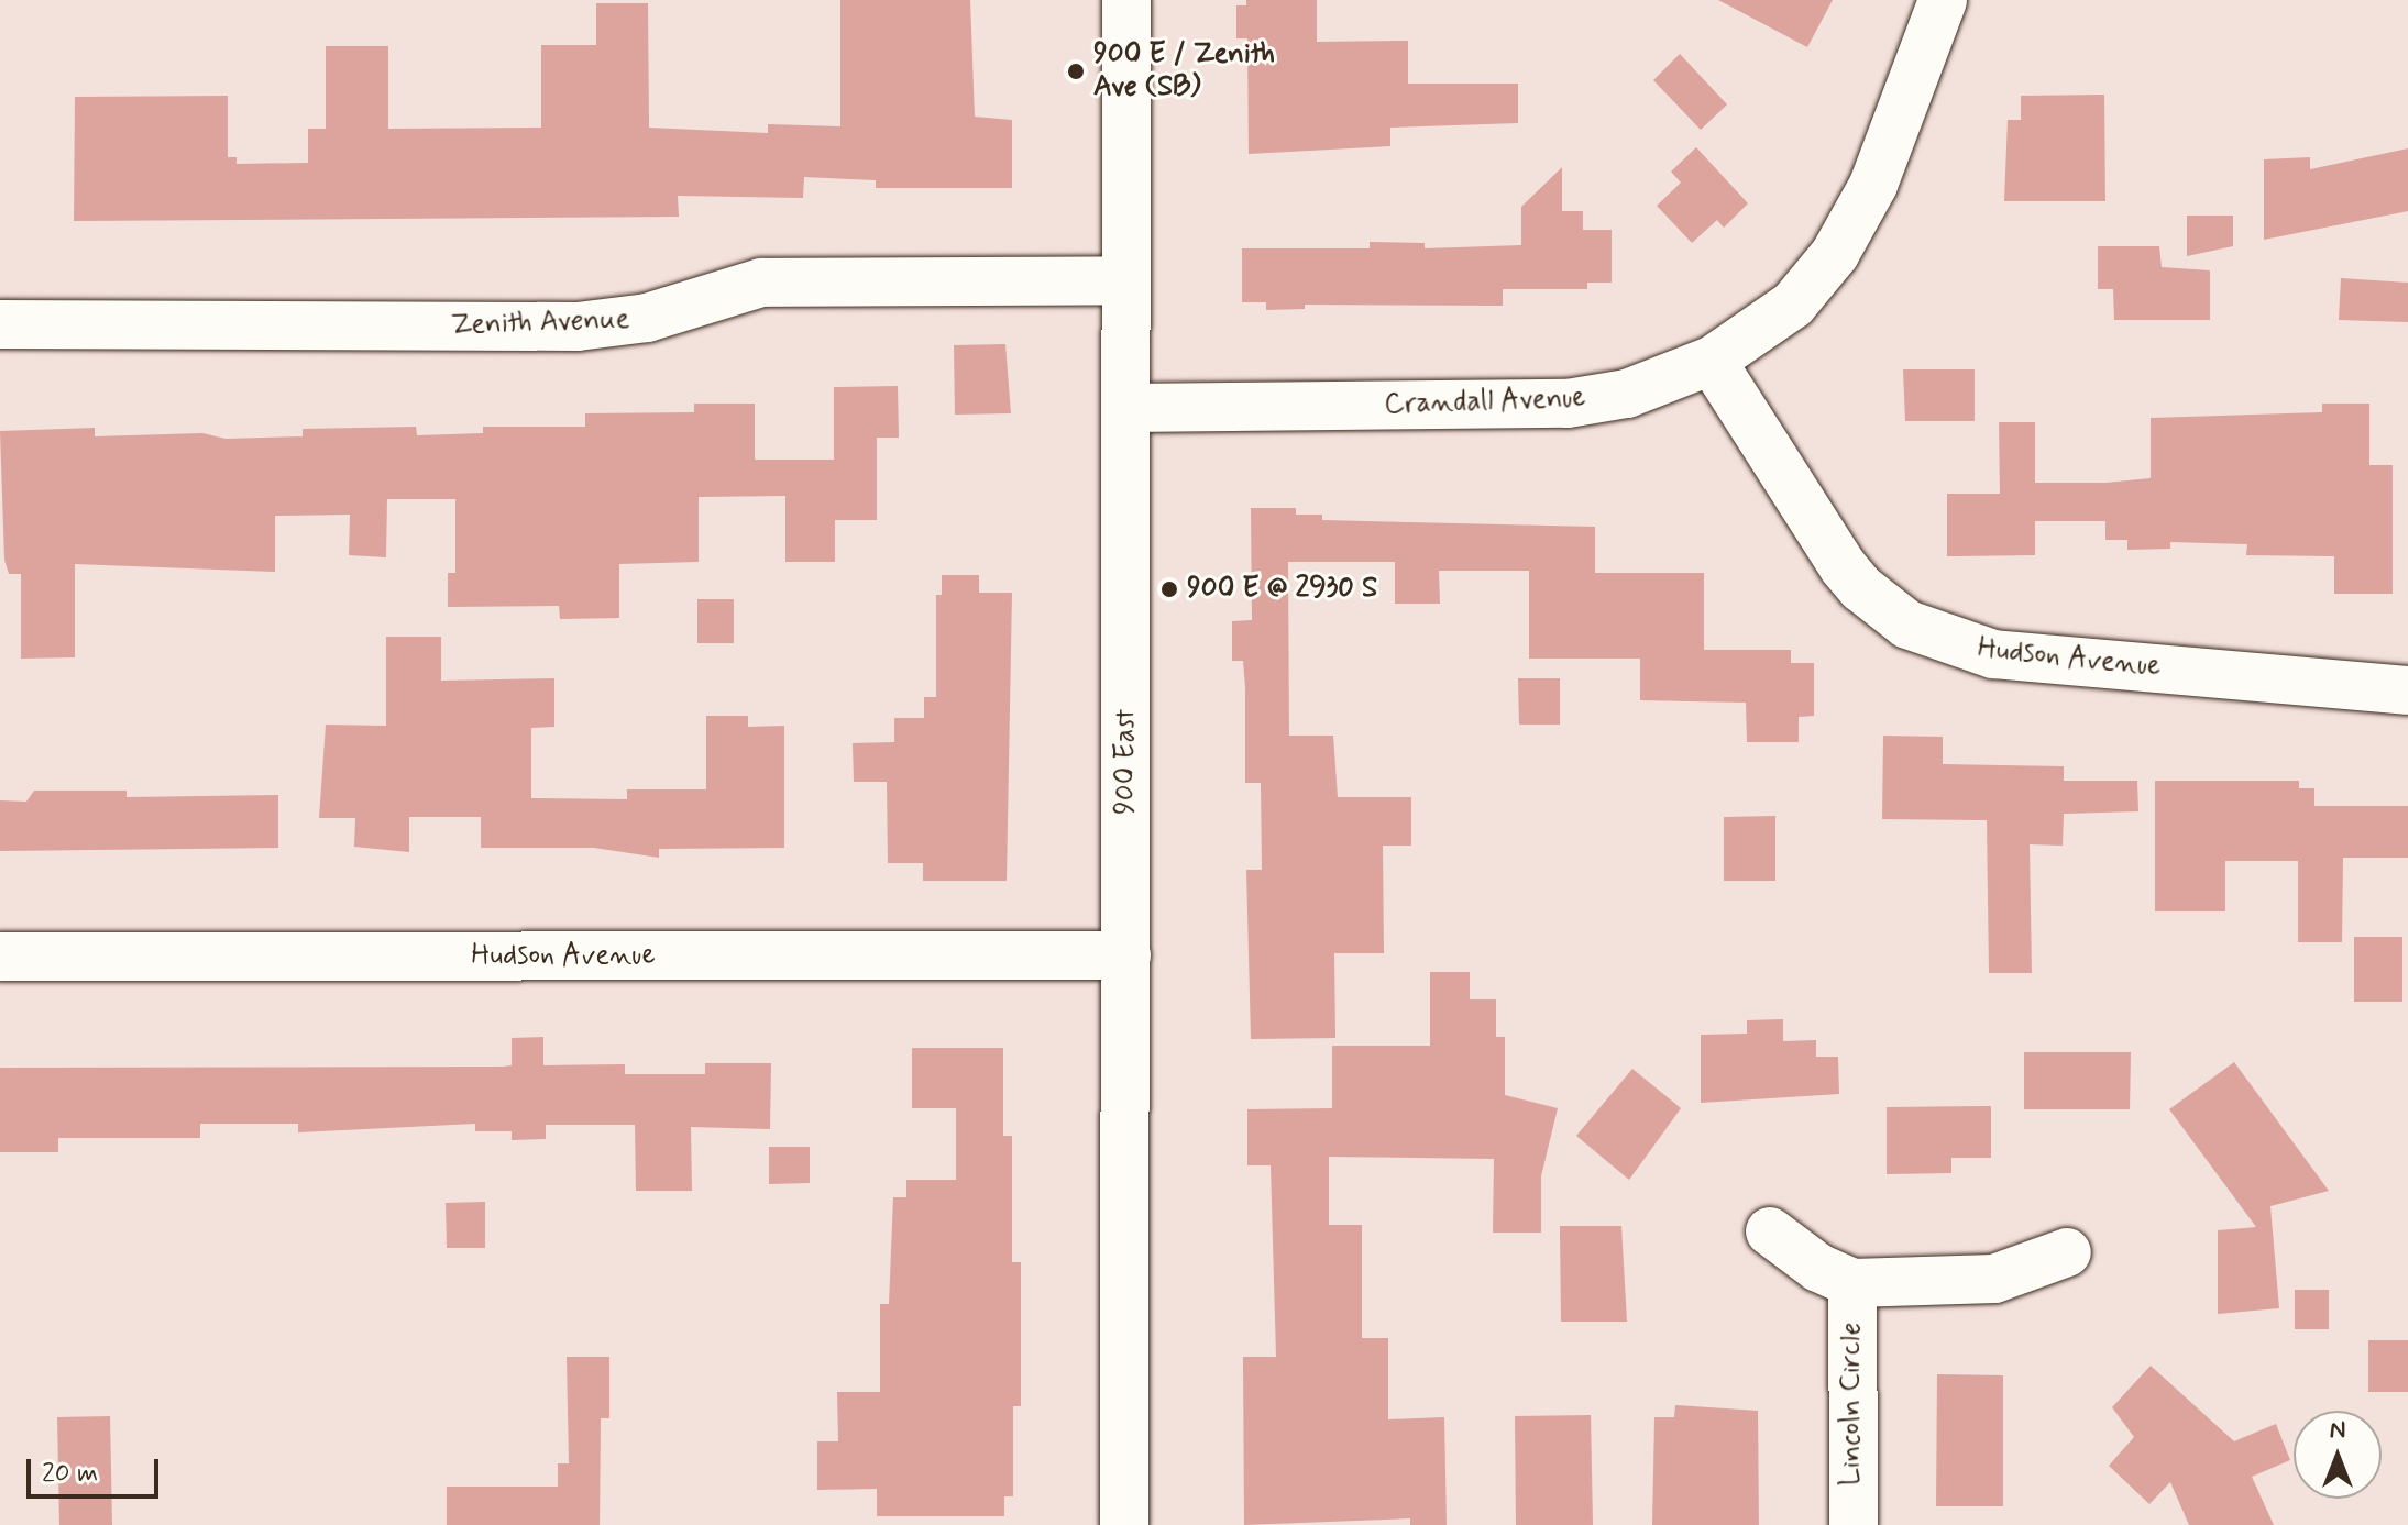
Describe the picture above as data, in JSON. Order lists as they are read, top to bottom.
{
  "streets": {
    "street": [
      "Zenith Avenue",
      "Crandall Avenue",
      "Hudson Avenue",
      "900 East",
      "Lincoln Circle"
    ]
  },
  "crossings": [
    ["Zenith Avenue", "900 East"],
    ["Crandall Avenue", "Hudson Avenue"],
    ["Crandall Avenue", "900 East"],
    ["Hudson Avenue", "900 East"]
  ],
  "places": ["900 E / Zenith Ave (SB)", "900 E @ 2930 S"],
  "scale_bar": "20 m",
  "north": "top"
}
